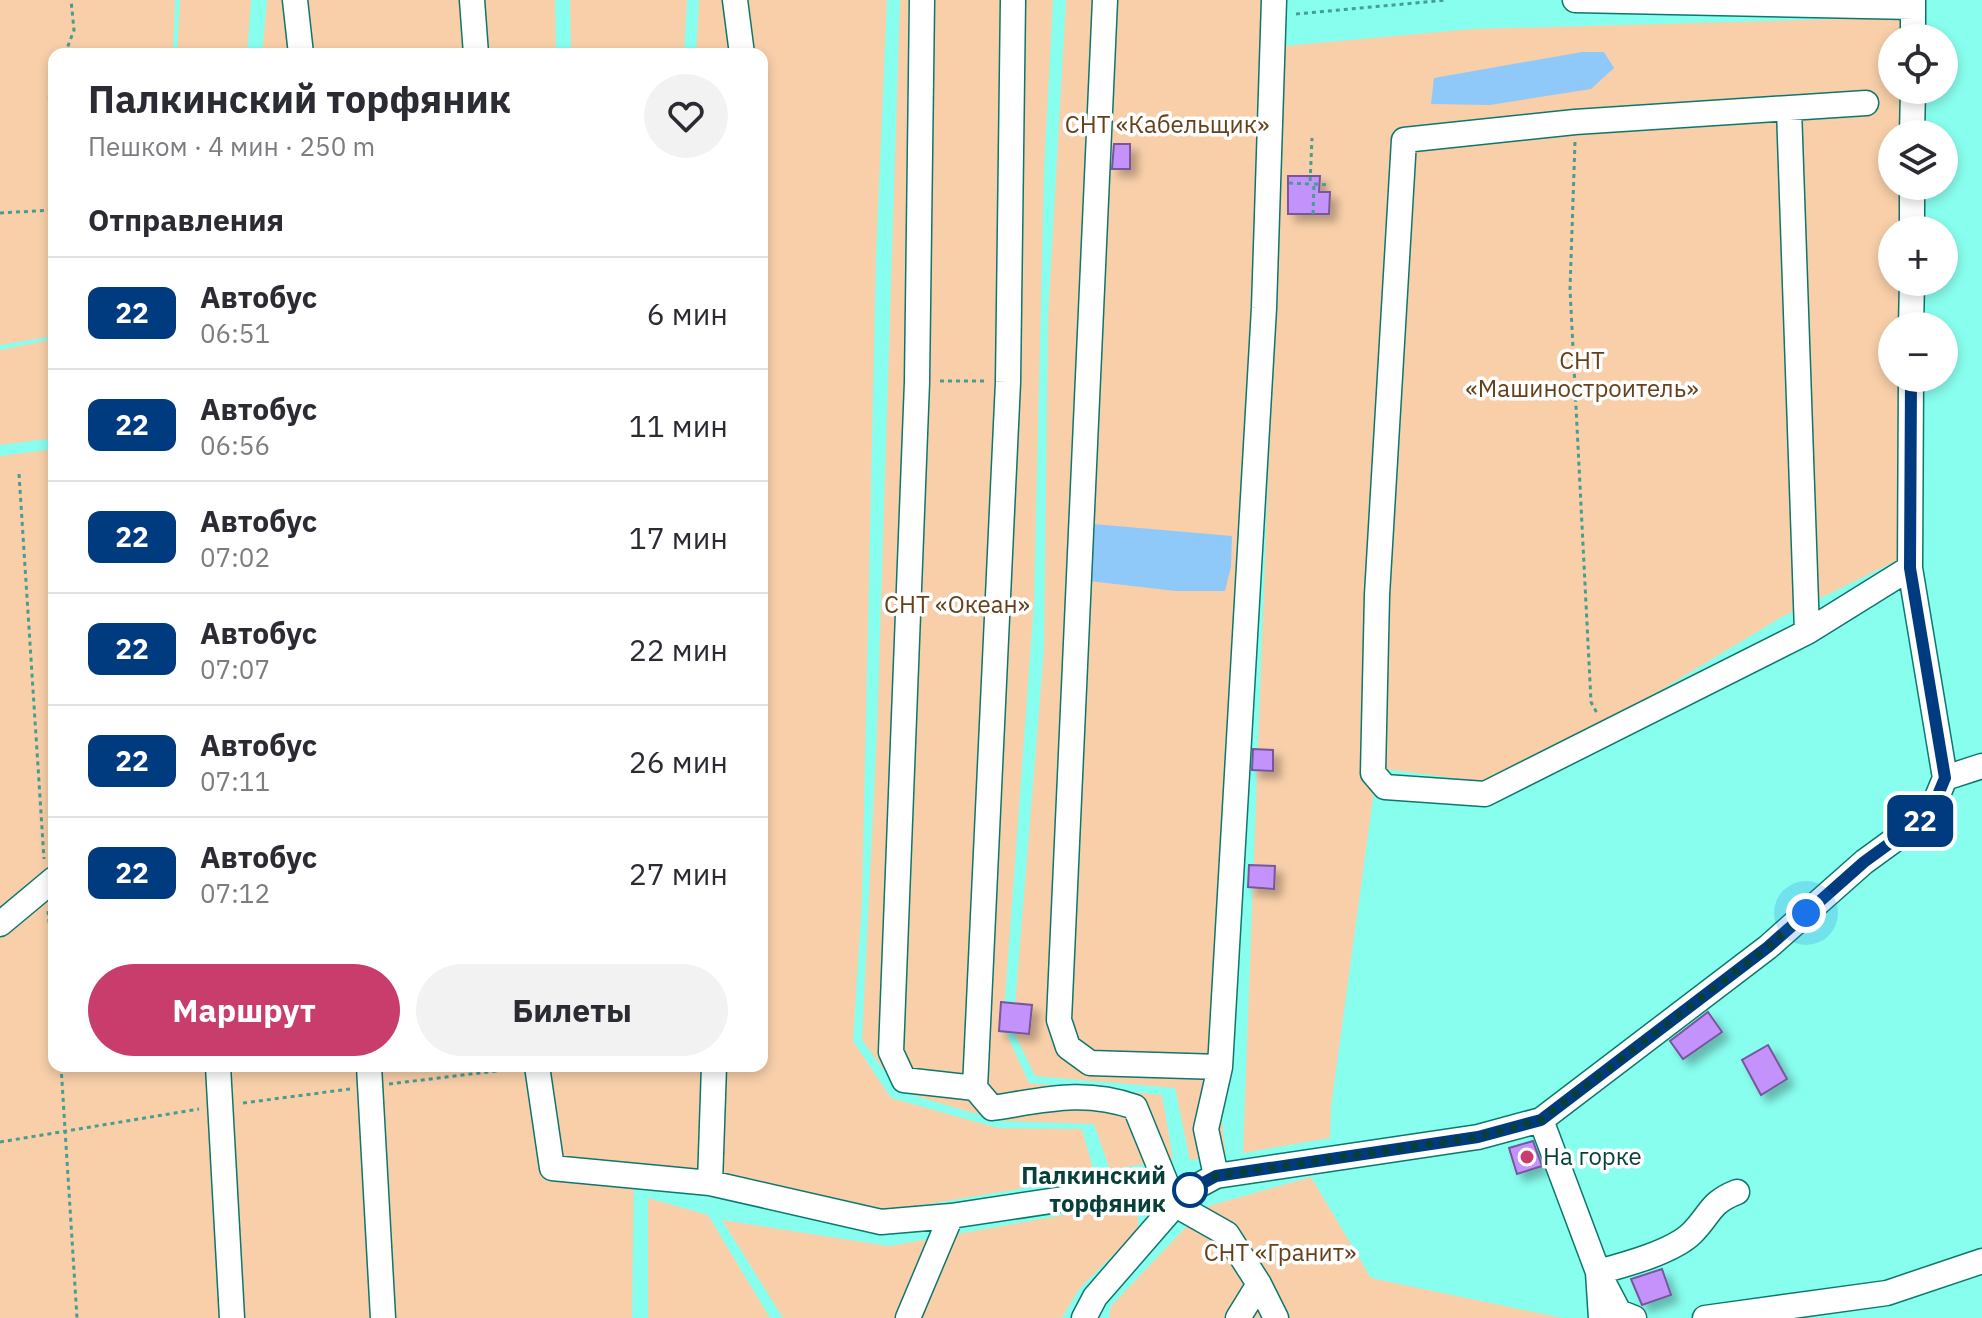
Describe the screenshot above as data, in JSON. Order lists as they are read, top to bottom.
{
  "parks": [
    "СНТ «Кабельщик»",
    "СНТ «Машиностроитель»",
    "СНТ «Океан»",
    "СНТ «Гранит»"
  ],
  "places": ["На горке", "Палкинский торфяник"],
  "lines": ["bus line 22"],
  "page": {
    "on_map": "22",
    "map_buttons": ["+", "−"],
    "heading": [
      ["Палкинский торфяник", "Пешком · 4 мин · 250 m"],
      "Отправления"
    ],
    "list": [
      {
        "mark": "22",
        "name": "Автобус",
        "note": "06:51",
        "value": "6 мин"
      },
      {
        "mark": "22",
        "name": "Автобус",
        "note": "06:56",
        "value": "11 мин"
      },
      {
        "mark": "22",
        "name": "Автобус",
        "note": "07:02",
        "value": "17 мин"
      },
      {
        "mark": "22",
        "name": "Автобус",
        "note": "07:07",
        "value": "22 мин"
      },
      {
        "mark": "22",
        "name": "Автобус",
        "note": "07:11",
        "value": "26 мин"
      },
      {
        "mark": "22",
        "name": "Автобус",
        "note": "07:12",
        "value": "27 мин"
      }
    ],
    "buttons": ["Маршрут", "Билеты"]
  }
}
